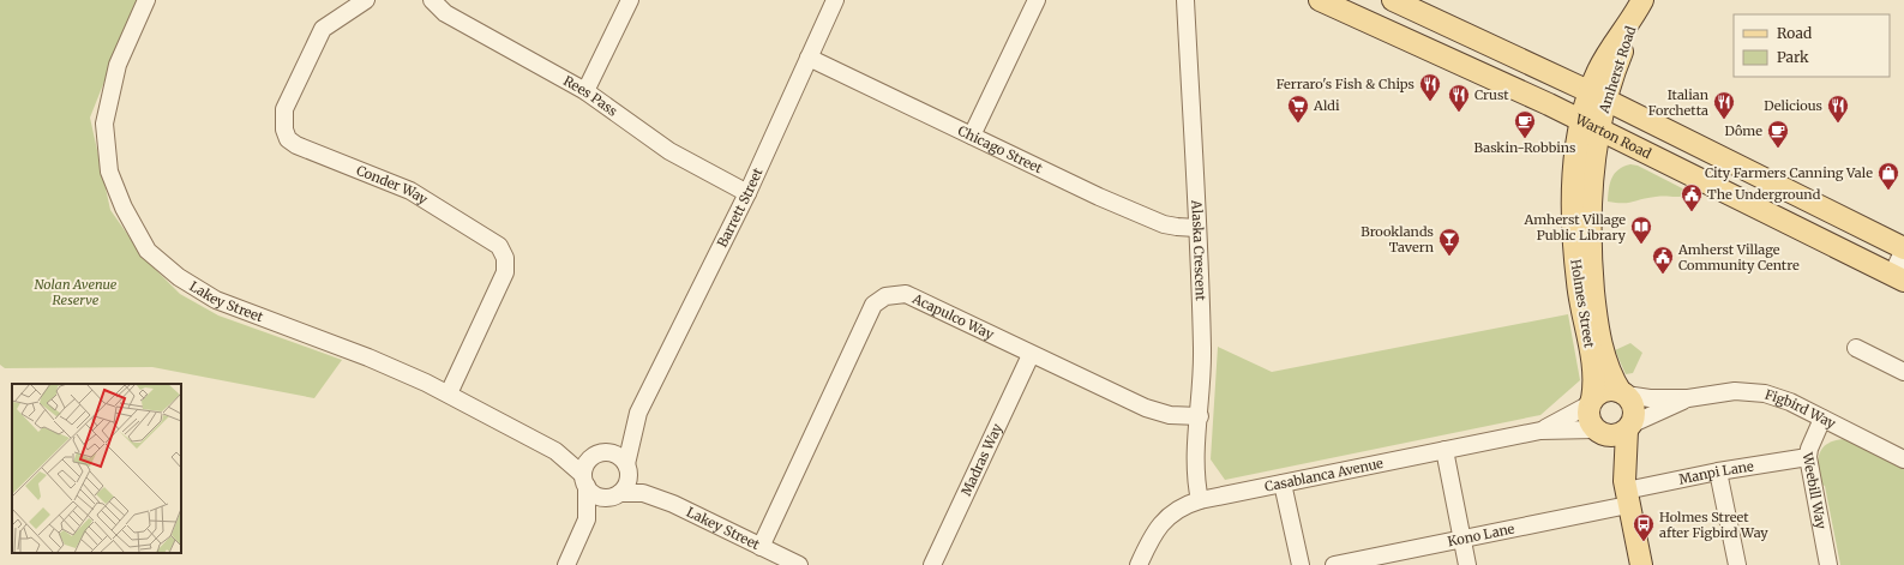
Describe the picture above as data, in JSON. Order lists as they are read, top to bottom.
{
  "streets": {
    "main road": ["Amherst Road", "Warton Road", "Holmes Street"],
    "street": [
      "Rees Pass",
      "Chicago Street",
      "Conder Way",
      "Barrett Street",
      "Alaska Crescent",
      "Lakey Street",
      "Acapulco Way",
      "Figbird Way",
      "Madras Way",
      "Manpi Lane",
      "Casablanca Avenue",
      "Weebill Way",
      "Kono Lane"
    ]
  },
  "crossings": [
    ["Amherst Road", "Warton Road"],
    ["Amherst Road", "Holmes Street"],
    ["Rees Pass", "Barrett Street"],
    ["Warton Road", "Holmes Street"],
    ["Chicago Street", "Barrett Street"],
    ["Chicago Street", "Alaska Crescent"],
    ["Conder Way", "Lakey Street"],
    ["Barrett Street", "Lakey Street"],
    ["Alaska Crescent", "Acapulco Way"],
    ["Alaska Crescent", "Casablanca Avenue"],
    ["Lakey Street", "Acapulco Way"],
    ["Holmes Street", "Figbird Way"],
    ["Holmes Street", "Manpi Lane"],
    ["Holmes Street", "Casablanca Avenue"],
    ["Holmes Street", "Kono Lane"],
    ["Acapulco Way", "Madras Way"],
    ["Figbird Way", "Casablanca Avenue"],
    ["Figbird Way", "Weebill Way"],
    ["Manpi Lane", "Weebill Way"],
    ["Manpi Lane", "Kono Lane"]
  ],
  "parks": ["Nolan Avenue Reserve"],
  "places": {
    "restaurant": [
      "Ferraro's Fish & Chips",
      "Crust",
      "Italian Forchetta",
      "Delicious"
    ],
    "supermarket": ["Aldi"],
    "cafe": ["Baskin-Robbins", "Dôme"],
    "shop": ["City Farmers Canning Vale"],
    "public building": ["The Underground", "Amherst Village Community Centre"],
    "library": ["Amherst Village Public Library"],
    "bar": ["Brooklands Tavern"],
    "bus stop": ["Holmes Street after Figbird Way"]
  },
  "legend": ["Road", "Park"]
}
